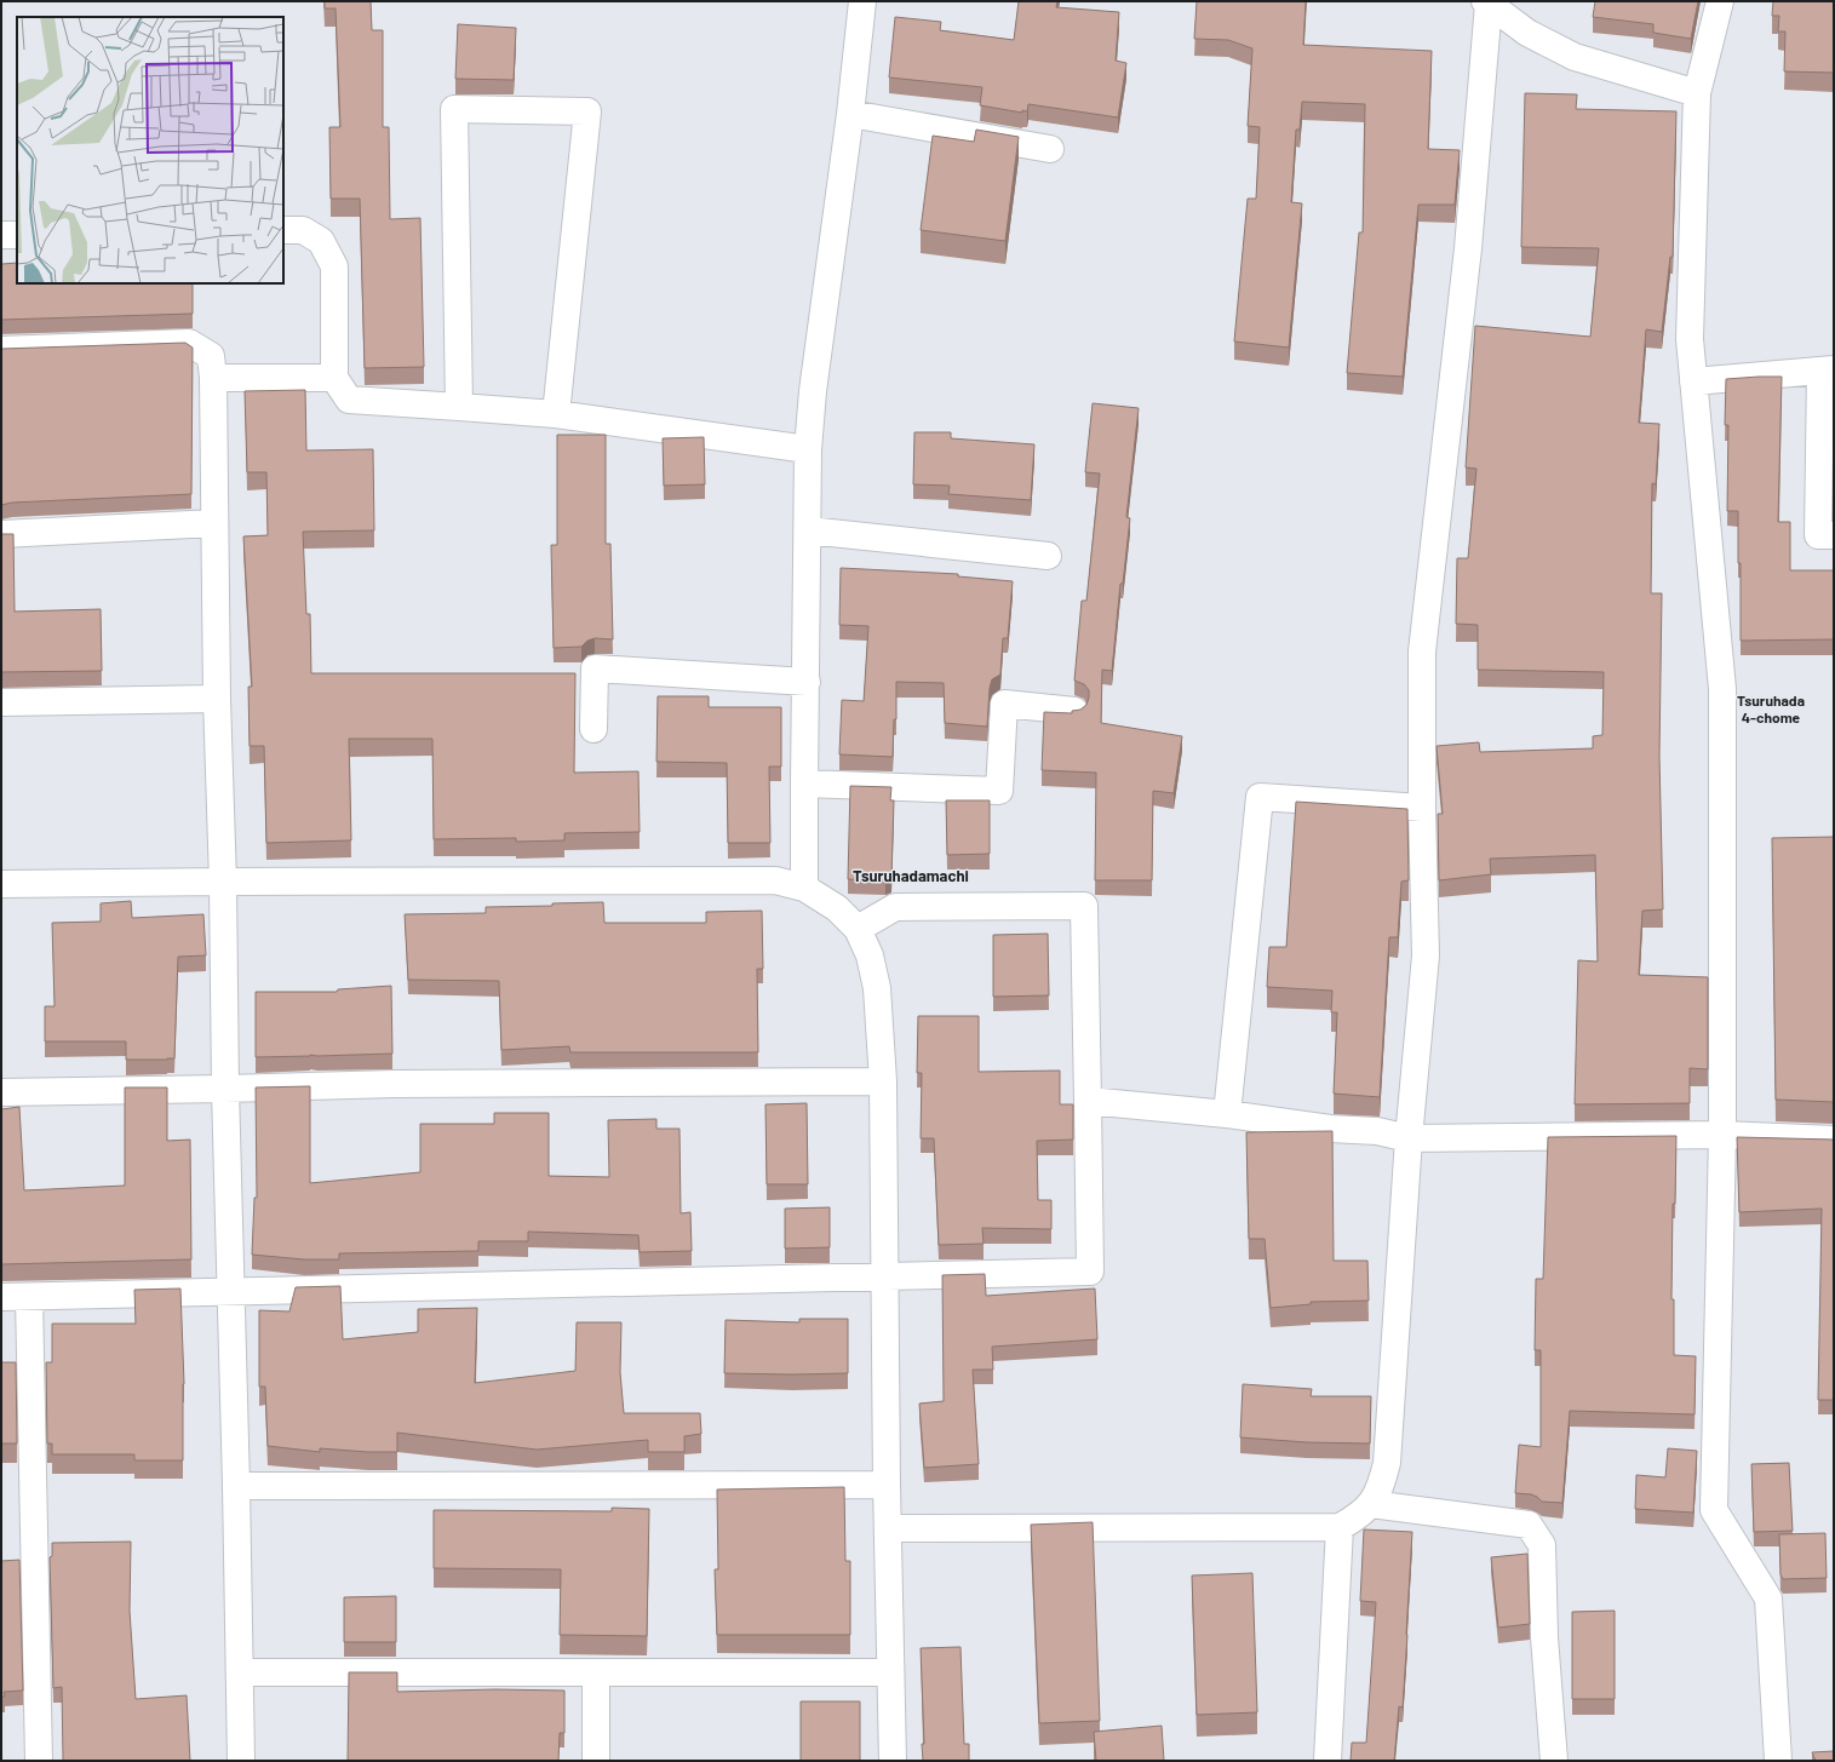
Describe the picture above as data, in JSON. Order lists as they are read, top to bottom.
{
  "districts": ["Tsuruhada 4-chome", "Tsuruhadamachi"]
}
